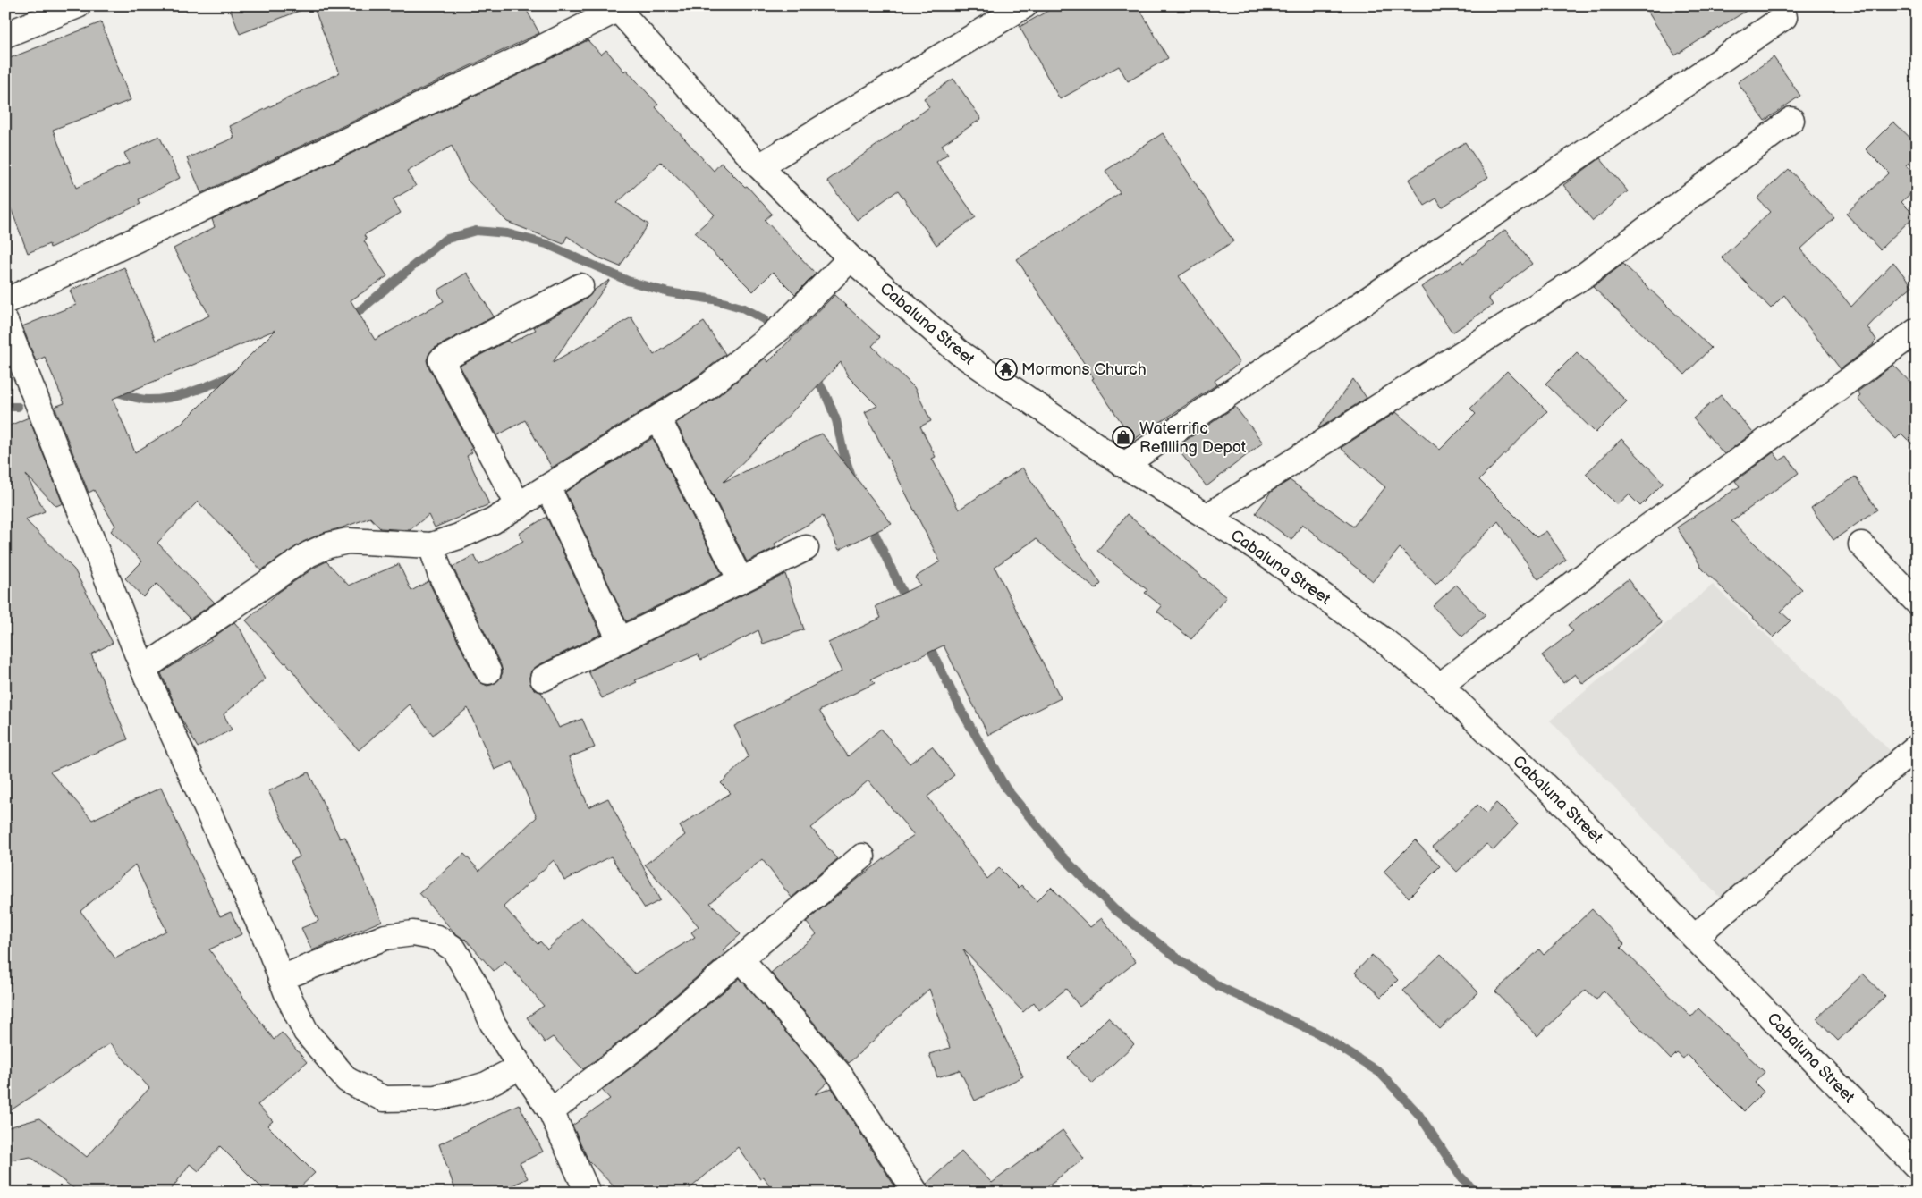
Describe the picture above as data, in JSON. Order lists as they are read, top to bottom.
{
  "streets": {
    "street": ["Cabaluna Street"]
  },
  "places": {
    "temple": ["Mormons Church"],
    "shop": ["Waterrific Refilling Depot"]
  }
}
